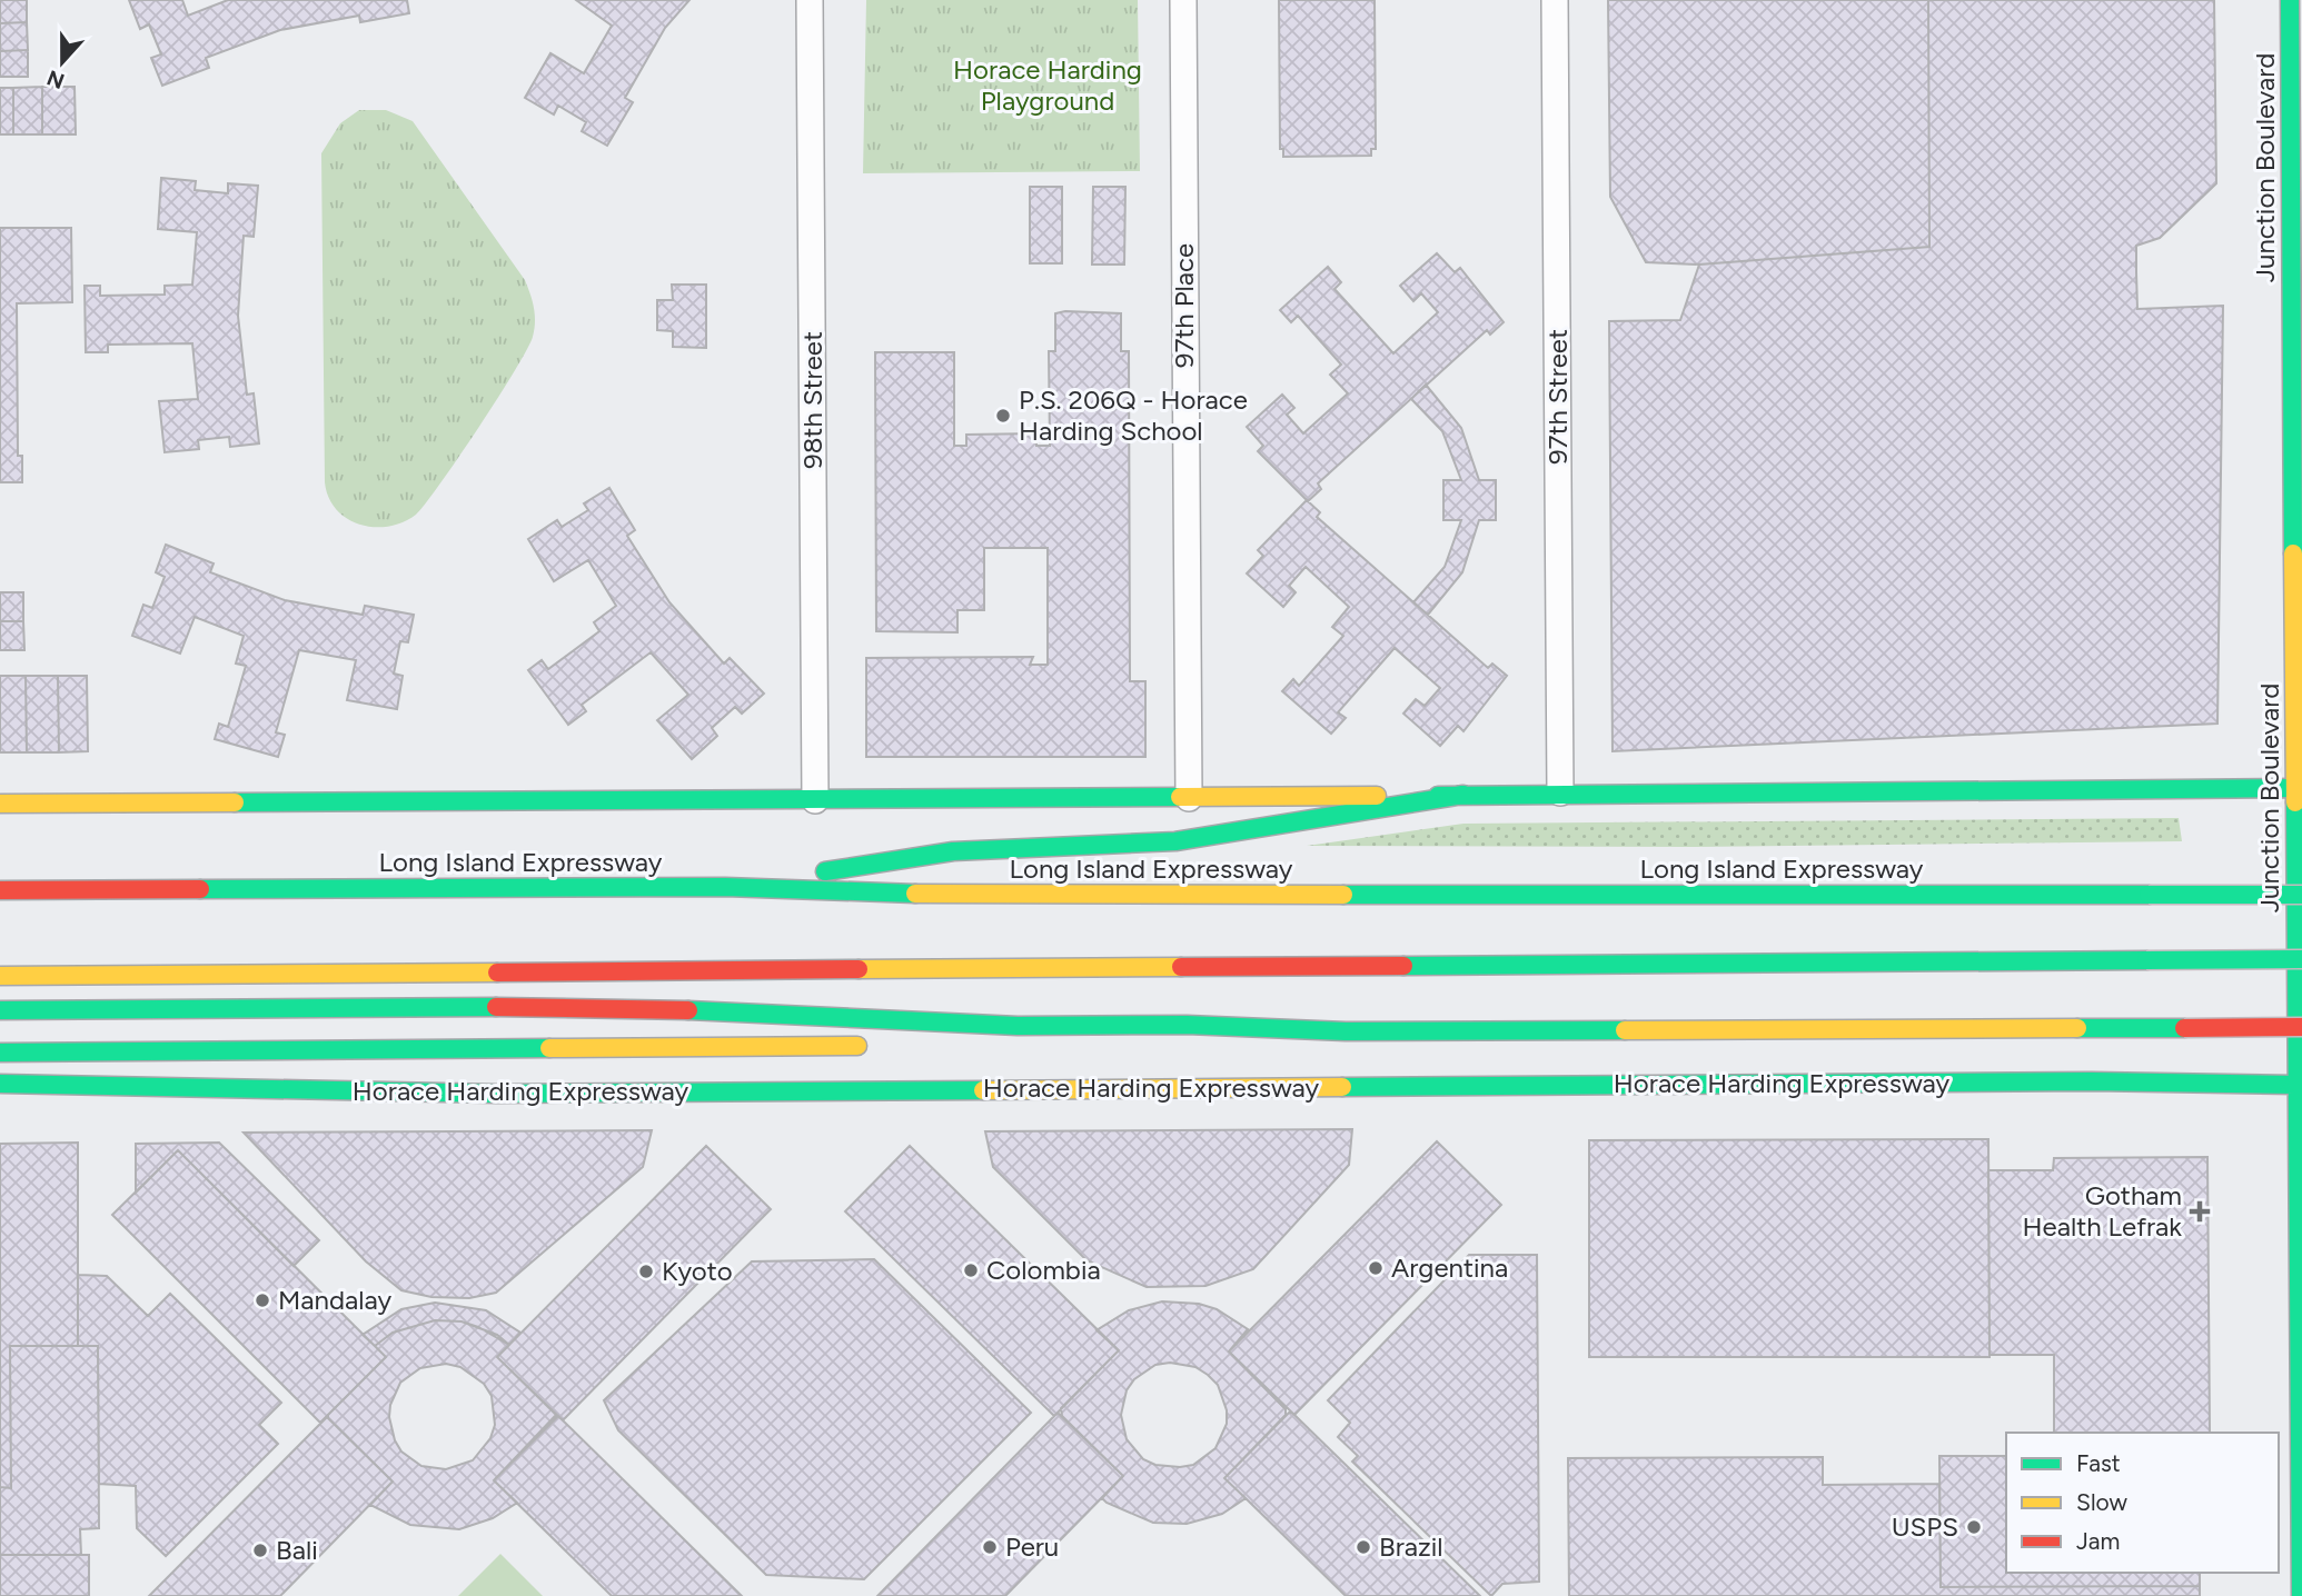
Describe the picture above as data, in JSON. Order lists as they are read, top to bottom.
{
  "streets": {
    "main road": ["Junction Boulevard", "Long Island Expressway", "Horace Harding Expressway"],
    "street": ["97th Place", "97th Street", "98th Street"]
  },
  "crossings": [
    ["Junction Boulevard", "Horace Harding Expressway"]
  ],
  "parks": ["Horace Harding Playground"],
  "places": {
    "other": [
      "P.S. 206Q - Horace Harding School",
      "Argentina",
      "Colombia",
      "Kyoto",
      "Mandalay",
      "USPS",
      "Peru",
      "Brazil",
      "Bali"
    ],
    "health": ["Gotham Health Lefrak"]
  },
  "legend": ["Fast", "Slow", "Jam"],
  "north": "bottom"
}
